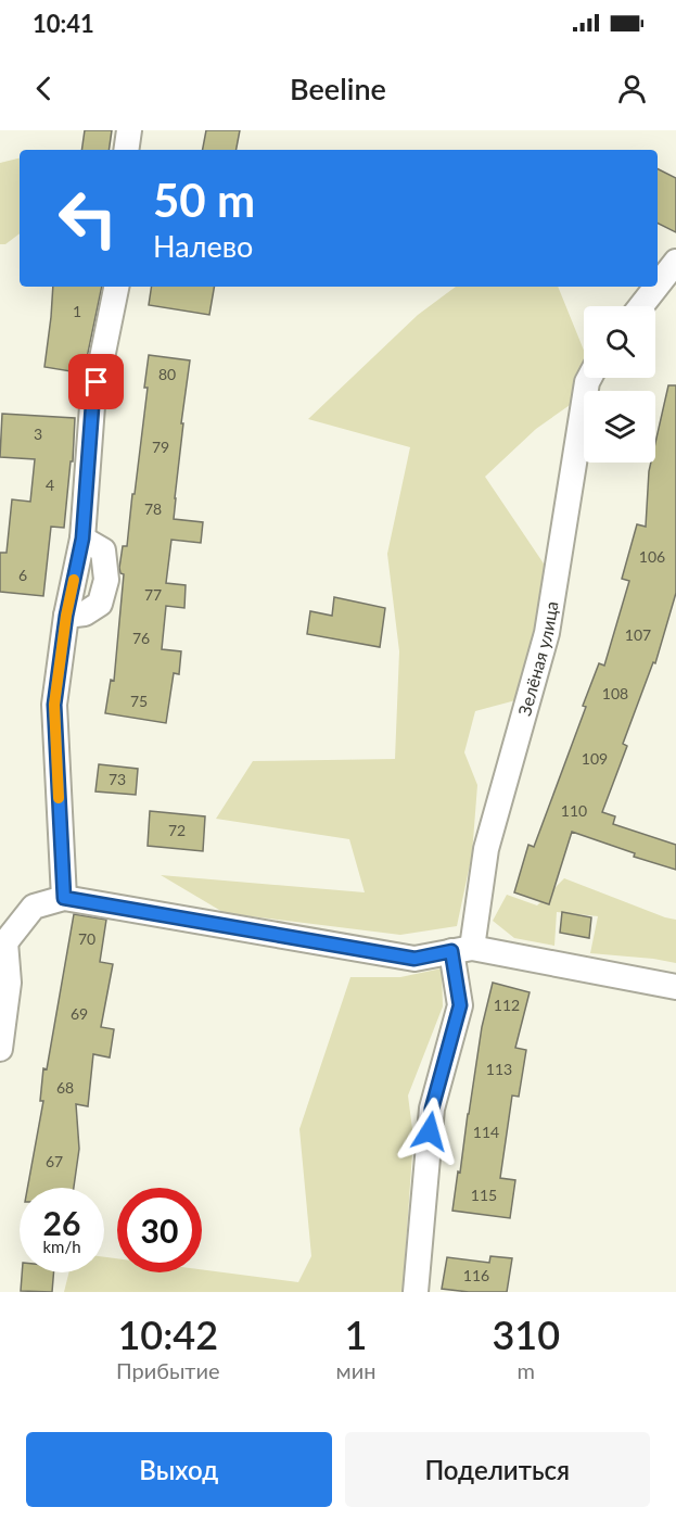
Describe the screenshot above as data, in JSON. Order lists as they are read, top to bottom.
{
  "streets": {
    "street": ["Зелёная улица"]
  },
  "house_numbers": [
    "1",
    "80",
    "3",
    "79",
    "4",
    "78",
    "106",
    "6",
    "77",
    "107",
    "76",
    "108",
    "75",
    "109",
    "73",
    "110",
    "72",
    "70",
    "112",
    "69",
    "113",
    "68",
    "114",
    "67",
    "115",
    "116"
  ],
  "page": {
    "status": "10:41",
    "header": "Beeline",
    "turn": ["50 m", "Налево"],
    "speed": "26 km/h",
    "limit": "30",
    "eta": [
      "10:42",
      "Прибытие",
      "1",
      "мин",
      "310",
      "m"
    ],
    "buttons": ["Выход", "Поделиться"]
  }
}
